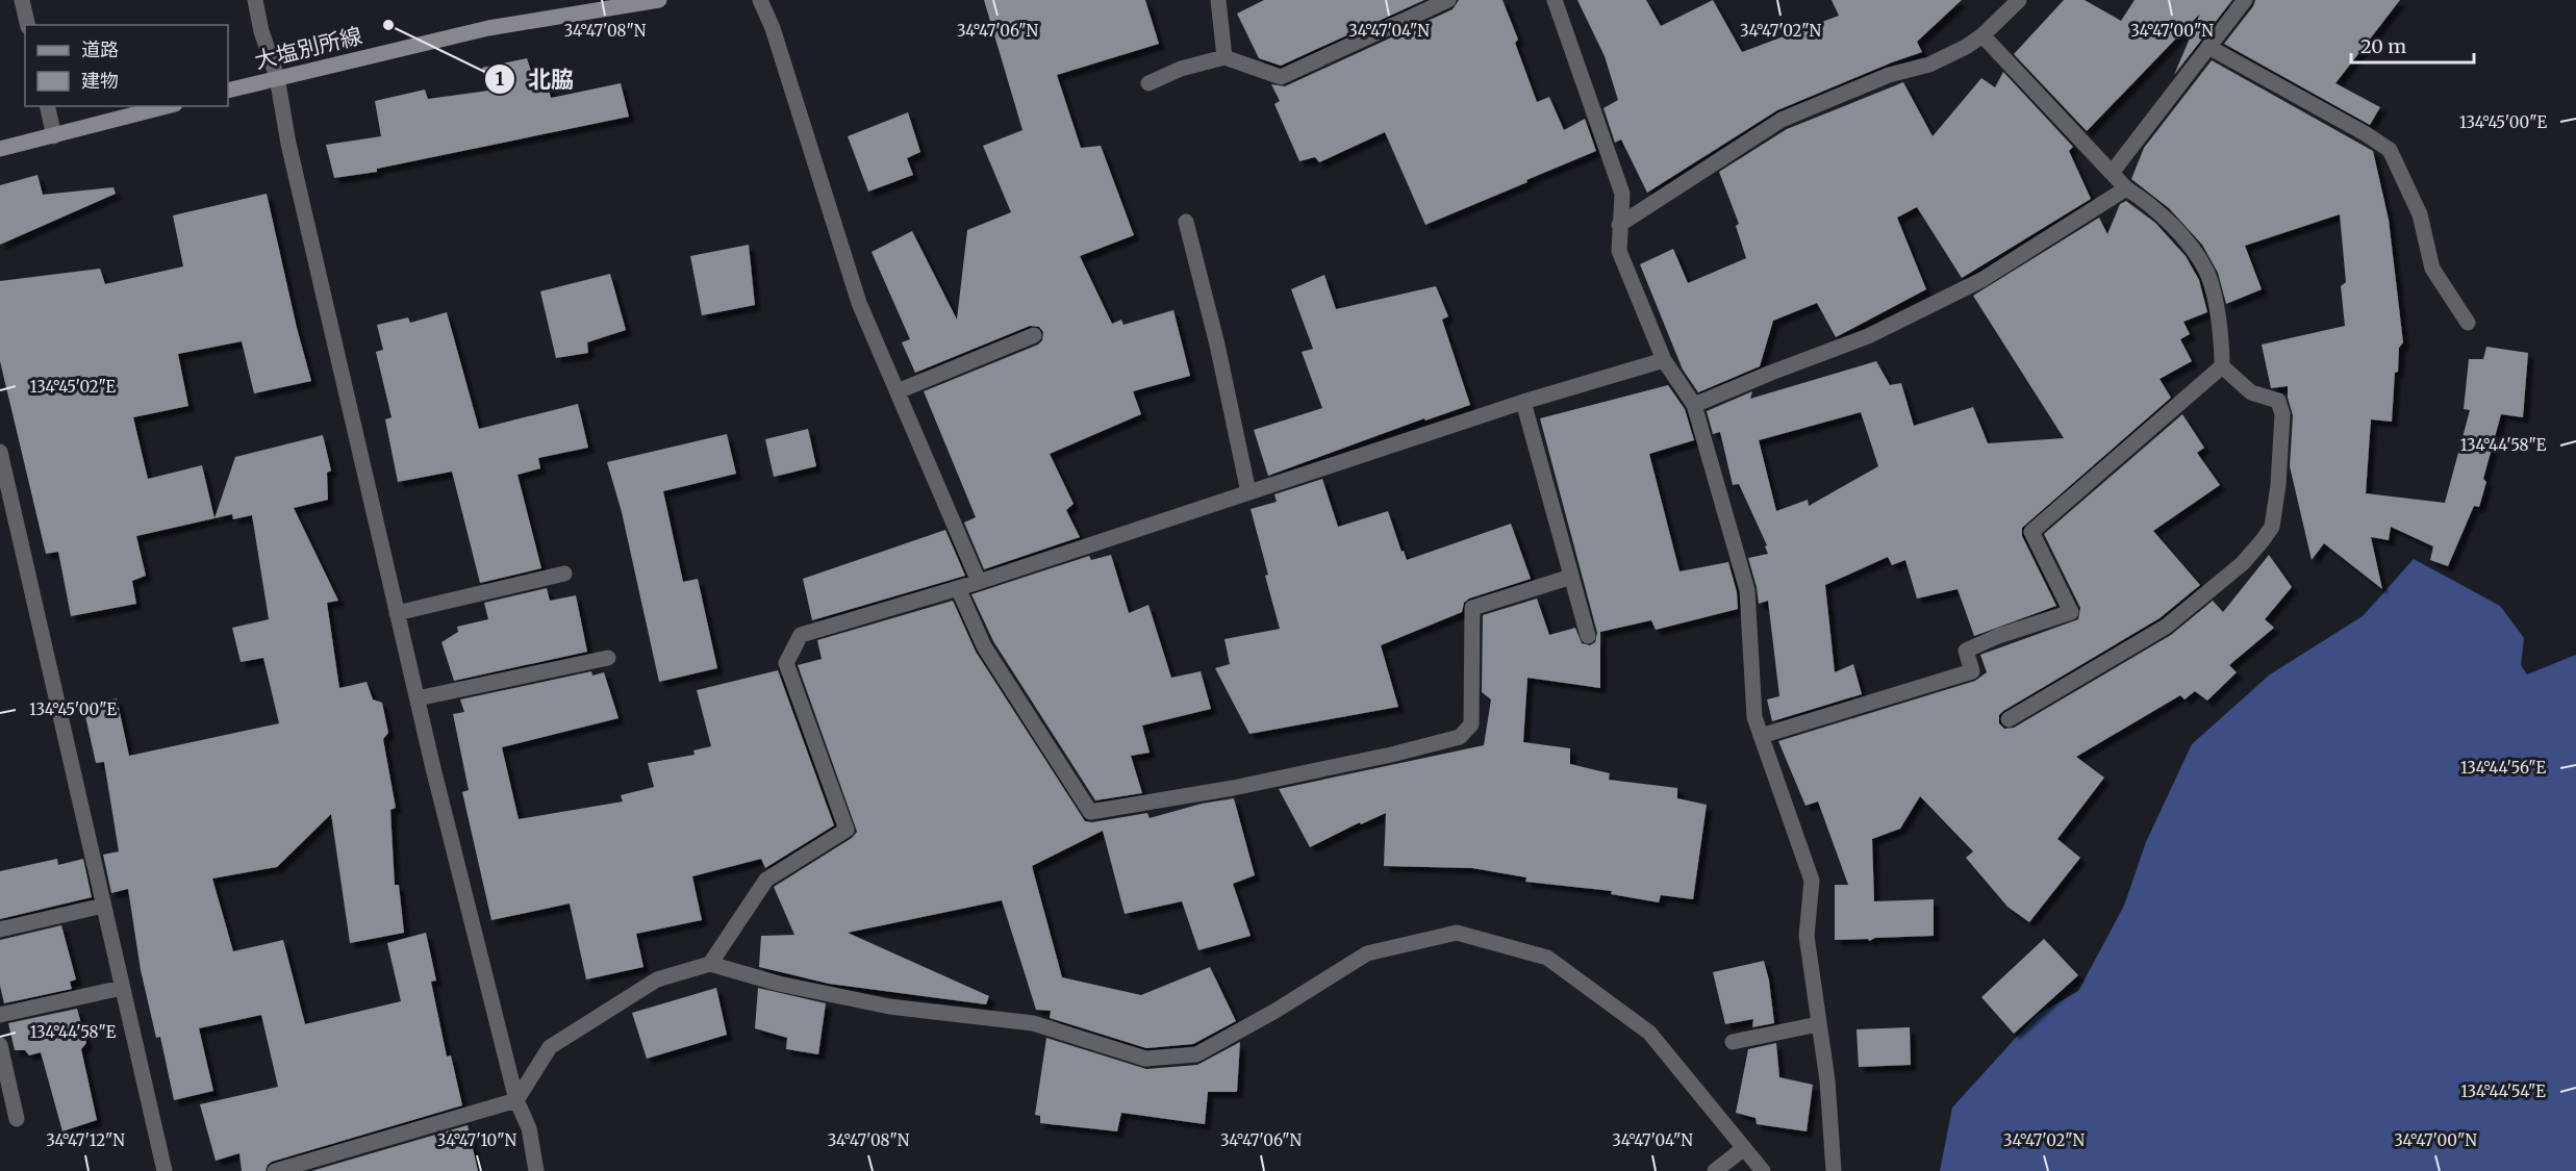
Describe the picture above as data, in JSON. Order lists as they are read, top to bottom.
{
  "streets": {
    "main road": ["大塩別所線"]
  },
  "places": ["北脇"],
  "legend": ["道路", "建物"],
  "scale_bar": "20 m",
  "coordinates": [
    "34°47'08\"N",
    "34°47'06\"N",
    "34°47'04\"N",
    "34°47'02\"N",
    "34°47'00\"N",
    "134°45'00\"E",
    "134°45'02\"E",
    "134°44'58\"E",
    "134°44'56\"E",
    "134°44'54\"E",
    "34°47'12\"N",
    "34°47'10\"N"
  ]
}
